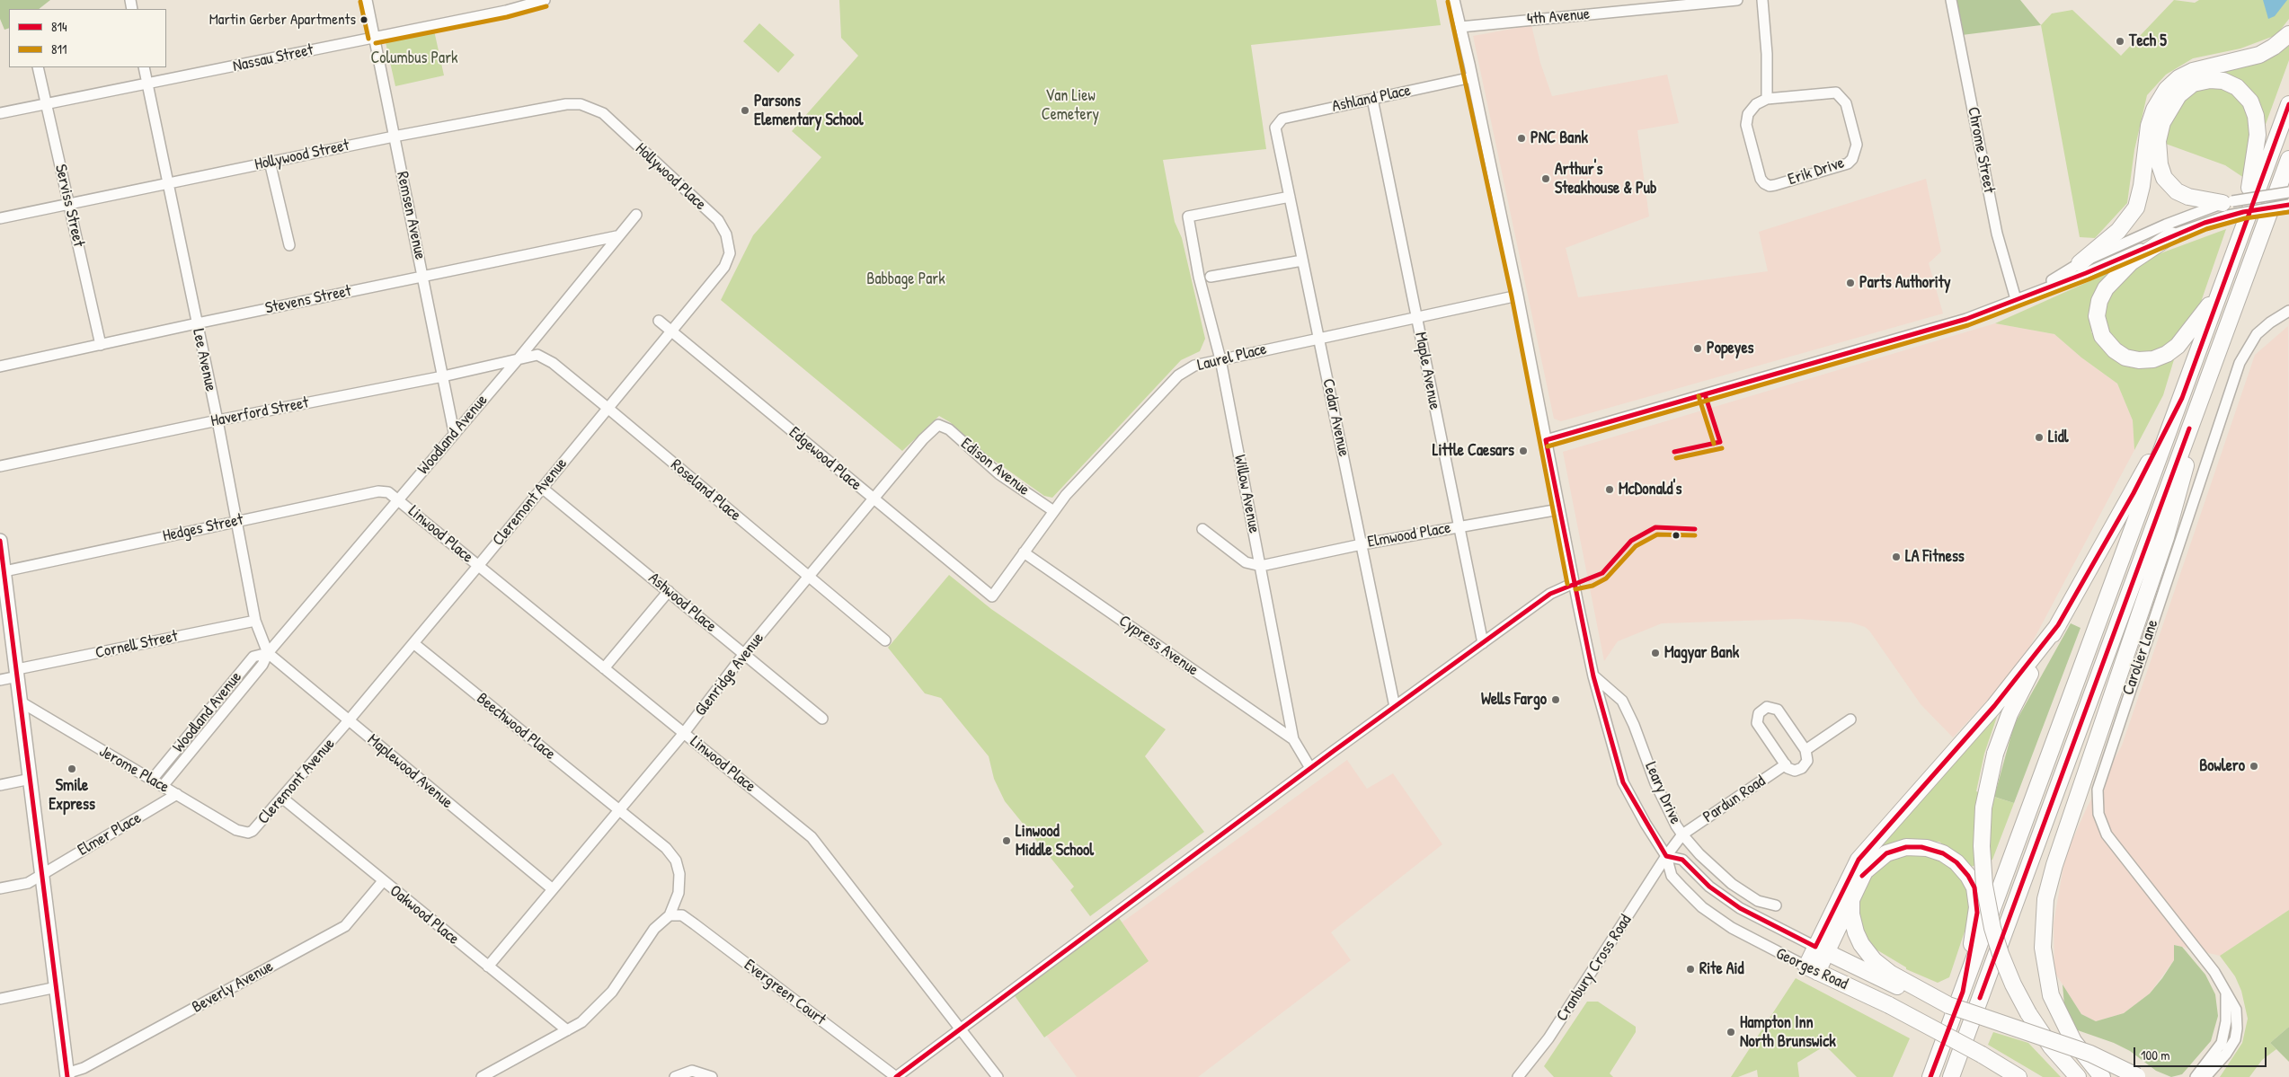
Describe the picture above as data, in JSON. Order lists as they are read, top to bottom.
{
  "streets": {
    "highway": ["Georges Road"],
    "street": [
      "4th Avenue",
      "Nassau Street",
      "Ashland Place",
      "Chrome Street",
      "Hollywood Street",
      "Erik Drive",
      "Hollywood Place",
      "Serviss Street",
      "Remsen Avenue",
      "Stevens Street",
      "Laurel Place",
      "Lee Avenue",
      "Maple Avenue",
      "Haverford Street",
      "Cedar Avenue",
      "Woodland Avenue",
      "Edgewood Place",
      "Edison Avenue",
      "Roseland Place",
      "Willow Avenue",
      "Cleremont Avenue",
      "Hedges Street",
      "Linwood Place",
      "Elmwood Place",
      "Ashwood Place",
      "Cornell Street",
      "Cypress Avenue",
      "Carolier Lane",
      "Glenridge Avenue",
      "Beechwood Place",
      "Jerome Place",
      "Maplewood Avenue",
      "Leary Drive",
      "Pardun Road",
      "Elmer Place",
      "Oakwood Place",
      "Cranbury Cross Road",
      "Beverly Avenue",
      "Evergreen Court"
    ]
  },
  "crossings": [
    ["4th Avenue", "Georges Road"],
    ["Nassau Street", "Serviss Street"],
    ["Nassau Street", "Remsen Avenue"],
    ["Nassau Street", "Lee Avenue"],
    ["Ashland Place", "Maple Avenue"],
    ["Ashland Place", "Cedar Avenue"],
    ["Ashland Place", "Georges Road"],
    ["Hollywood Street", "Hollywood Place"],
    ["Hollywood Street", "Serviss Street"],
    ["Hollywood Street", "Remsen Avenue"],
    ["Hollywood Street", "Lee Avenue"],
    ["Hollywood Place", "Cleremont Avenue"],
    ["Serviss Street", "Stevens Street"],
    ["Remsen Avenue", "Stevens Street"],
    ["Remsen Avenue", "Haverford Street"],
    ["Remsen Avenue", "Woodland Avenue"],
    ["Stevens Street", "Lee Avenue"],
    ["Stevens Street", "Woodland Avenue"],
    ["Laurel Place", "Maple Avenue"],
    ["Laurel Place", "Cedar Avenue"],
    ["Laurel Place", "Edgewood Place"],
    ["Laurel Place", "Edison Avenue"],
    ["Laurel Place", "Willow Avenue"],
    ["Laurel Place", "Cypress Avenue"],
    ["Laurel Place", "Georges Road"],
    ["Lee Avenue", "Haverford Street"],
    ["Lee Avenue", "Woodland Avenue"],
    ["Lee Avenue", "Hedges Street"],
    ["Lee Avenue", "Cornell Street"],
    ["Lee Avenue", "Maplewood Avenue"],
    ["Maple Avenue", "Elmwood Place"],
    ["Haverford Street", "Woodland Avenue"],
    ["Haverford Street", "Roseland Place"],
    ["Cedar Avenue", "Willow Avenue"],
    ["Cedar Avenue", "Elmwood Place"],
    ["Woodland Avenue", "Roseland Place"],
    ["Woodland Avenue", "Hedges Street"],
    ["Woodland Avenue", "Linwood Place"],
    ["Woodland Avenue", "Jerome Place"],
    ["Woodland Avenue", "Maplewood Avenue"],
    ["Edgewood Place", "Cleremont Avenue"],
    ["Edgewood Place", "Glenridge Avenue"],
    ["Edison Avenue", "Glenridge Avenue"],
    ["Roseland Place", "Cleremont Avenue"],
    ["Roseland Place", "Glenridge Avenue"],
    ["Willow Avenue", "Elmwood Place"],
    ["Willow Avenue", "Cypress Avenue"],
    ["Cleremont Avenue", "Linwood Place"],
    ["Cleremont Avenue", "Ashwood Place"],
    ["Cleremont Avenue", "Beechwood Place"],
    ["Cleremont Avenue", "Jerome Place"],
    ["Cleremont Avenue", "Maplewood Avenue"],
    ["Cleremont Avenue", "Oakwood Place"],
    ["Hedges Street", "Linwood Place"],
    ["Linwood Place", "Glenridge Avenue"],
    ["Elmwood Place", "Georges Road"],
    ["Ashwood Place", "Glenridge Avenue"],
    ["Glenridge Avenue", "Beechwood Place"],
    ["Glenridge Avenue", "Maplewood Avenue"],
    ["Glenridge Avenue", "Oakwood Place"],
    ["Jerome Place", "Elmer Place"],
    ["Leary Drive", "Pardun Road"],
    ["Leary Drive", "Georges Road"],
    ["Pardun Road", "Cranbury Cross Road"],
    ["Pardun Road", "Georges Road"],
    ["Oakwood Place", "Beverly Avenue"],
    ["Cranbury Cross Road", "Georges Road"]
  ],
  "parks": ["Columbus Park", "Van Liew Cemetery", "Babbage Park"],
  "places": [
    "Martin Gerber Apartments",
    "Tech 5",
    "Parsons Elementary School",
    "PNC Bank",
    "Arthur's Steakhouse & Pub",
    "Parts Authority",
    "Popeyes",
    "Lidl",
    "Little Caesars",
    "McDonald's",
    "LA Fitness",
    "Magyar Bank",
    "Wells Fargo",
    "Bowlero",
    "Smile Express",
    "Linwood Middle School",
    "Rite Aid",
    "Hampton Inn North Brunswick"
  ],
  "lines": ["transit line 811", "transit line 814"],
  "legend": ["814", "811"],
  "scale_bar": "100 m"
}
